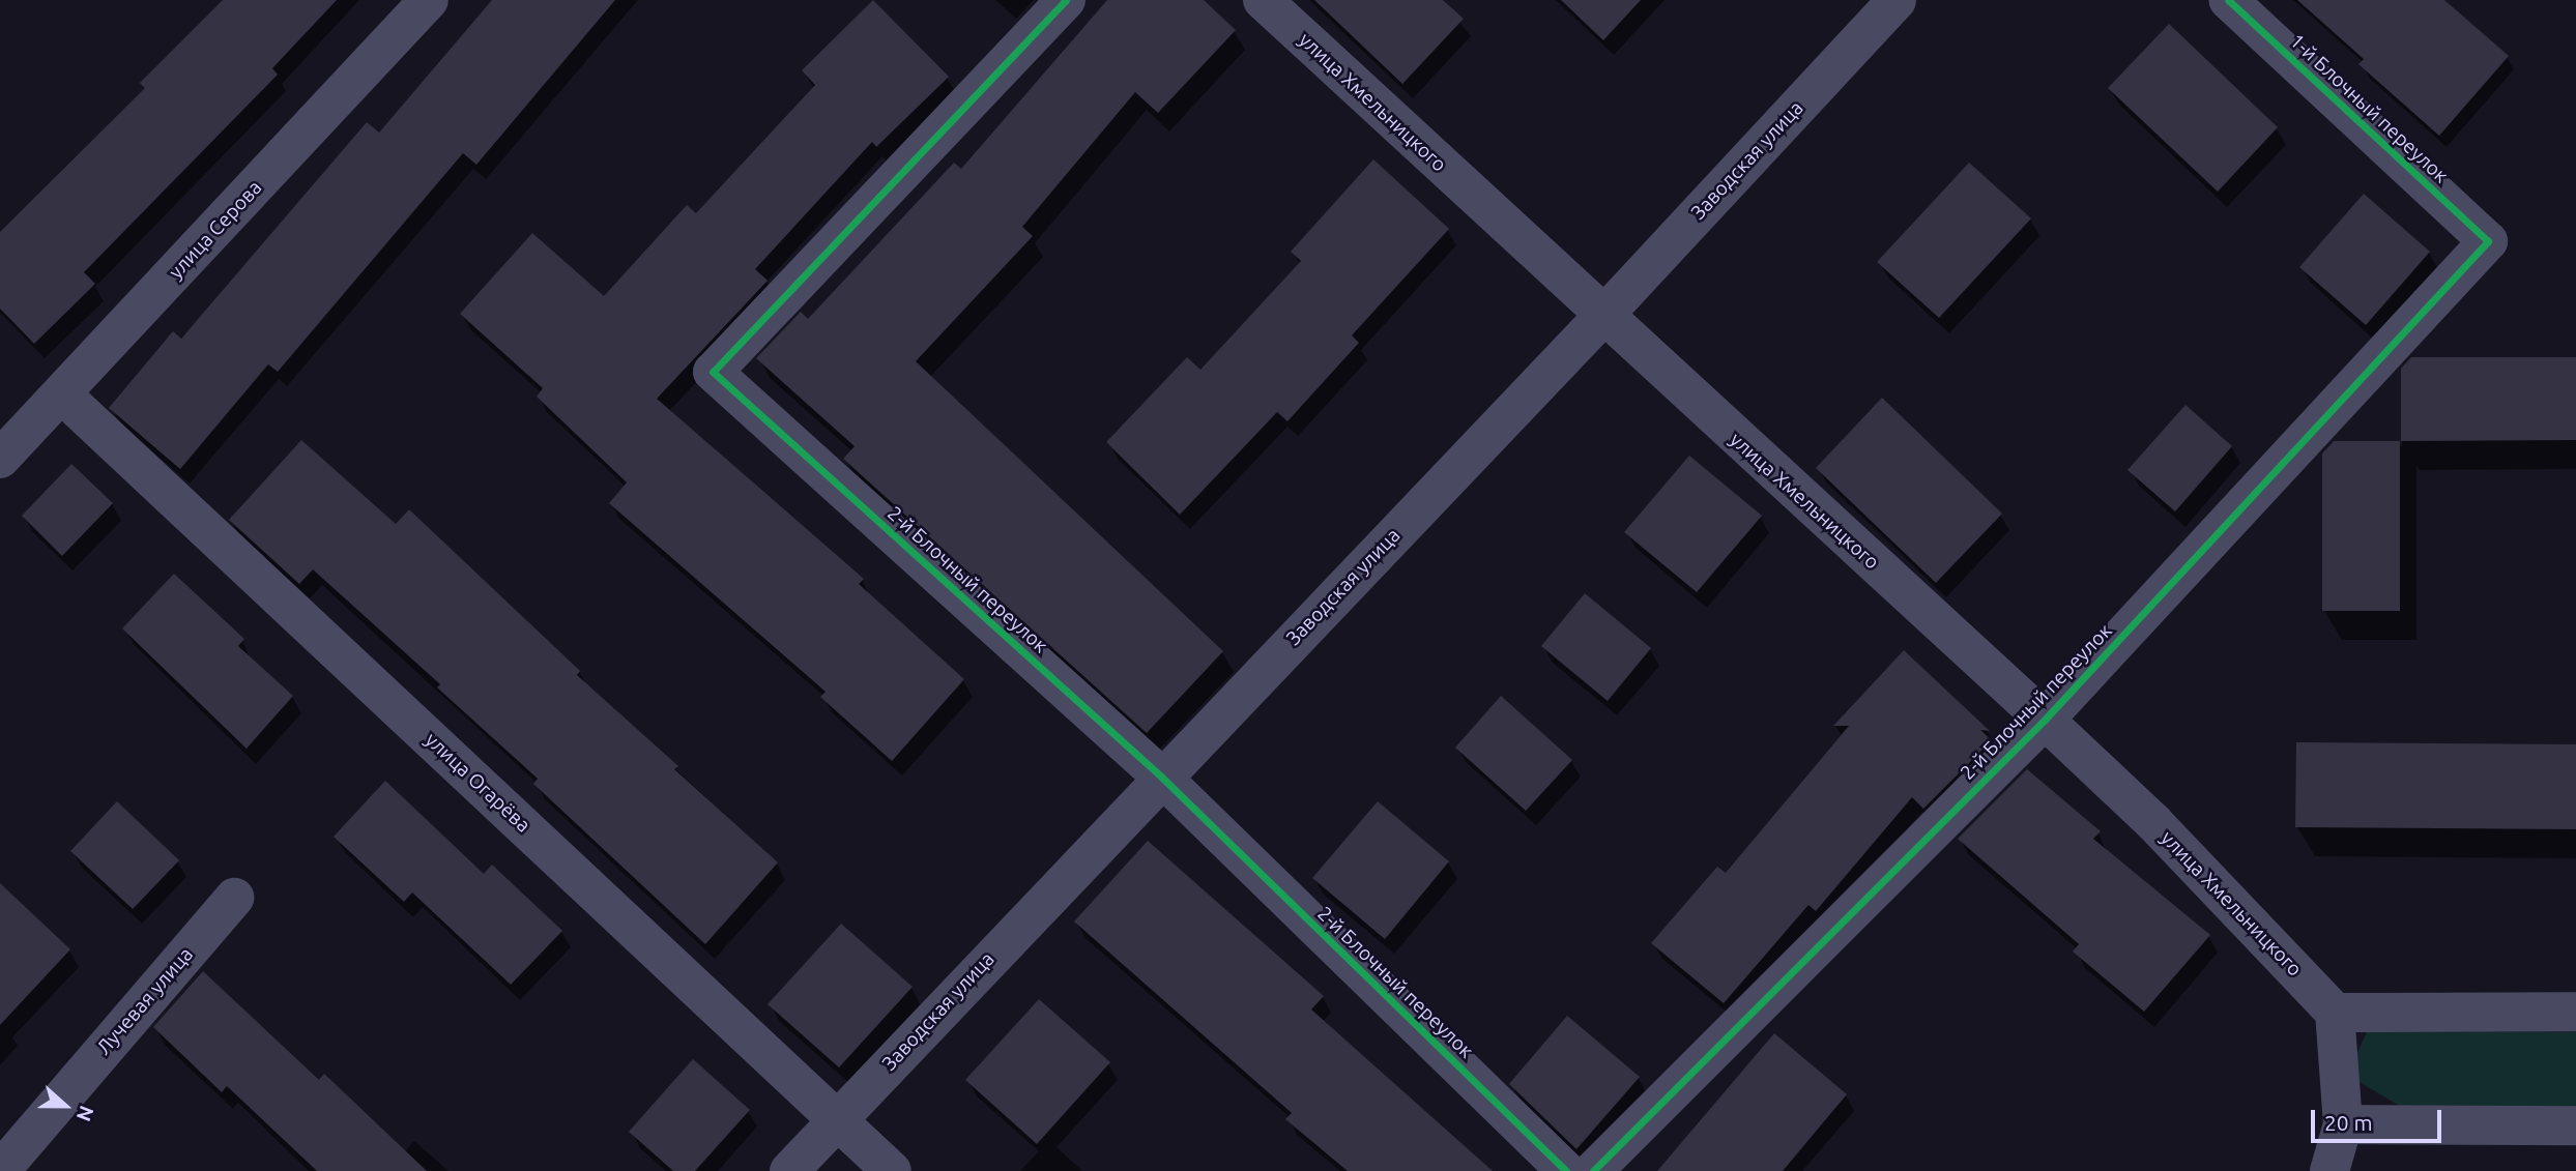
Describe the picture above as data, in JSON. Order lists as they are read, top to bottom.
{
  "streets": {
    "street": [
      "улица Хмельницкого",
      "1-й Блочный переулок",
      "Заводская улица",
      "улица Серова",
      "2-й Блочный переулок",
      "улица Огарёва",
      "Лучевая улица"
    ]
  },
  "crossings": [
    ["улица Хмельницкого", "Заводская улица"],
    ["улица Хмельницкого", "2-й Блочный переулок"],
    ["1-й Блочный переулок", "2-й Блочный переулок"],
    ["Заводская улица", "2-й Блочный переулок"],
    ["Заводская улица", "улица Огарёва"],
    ["улица Серова", "улица Огарёва"]
  ],
  "scale_bar": "20 m",
  "north": "right"
}
